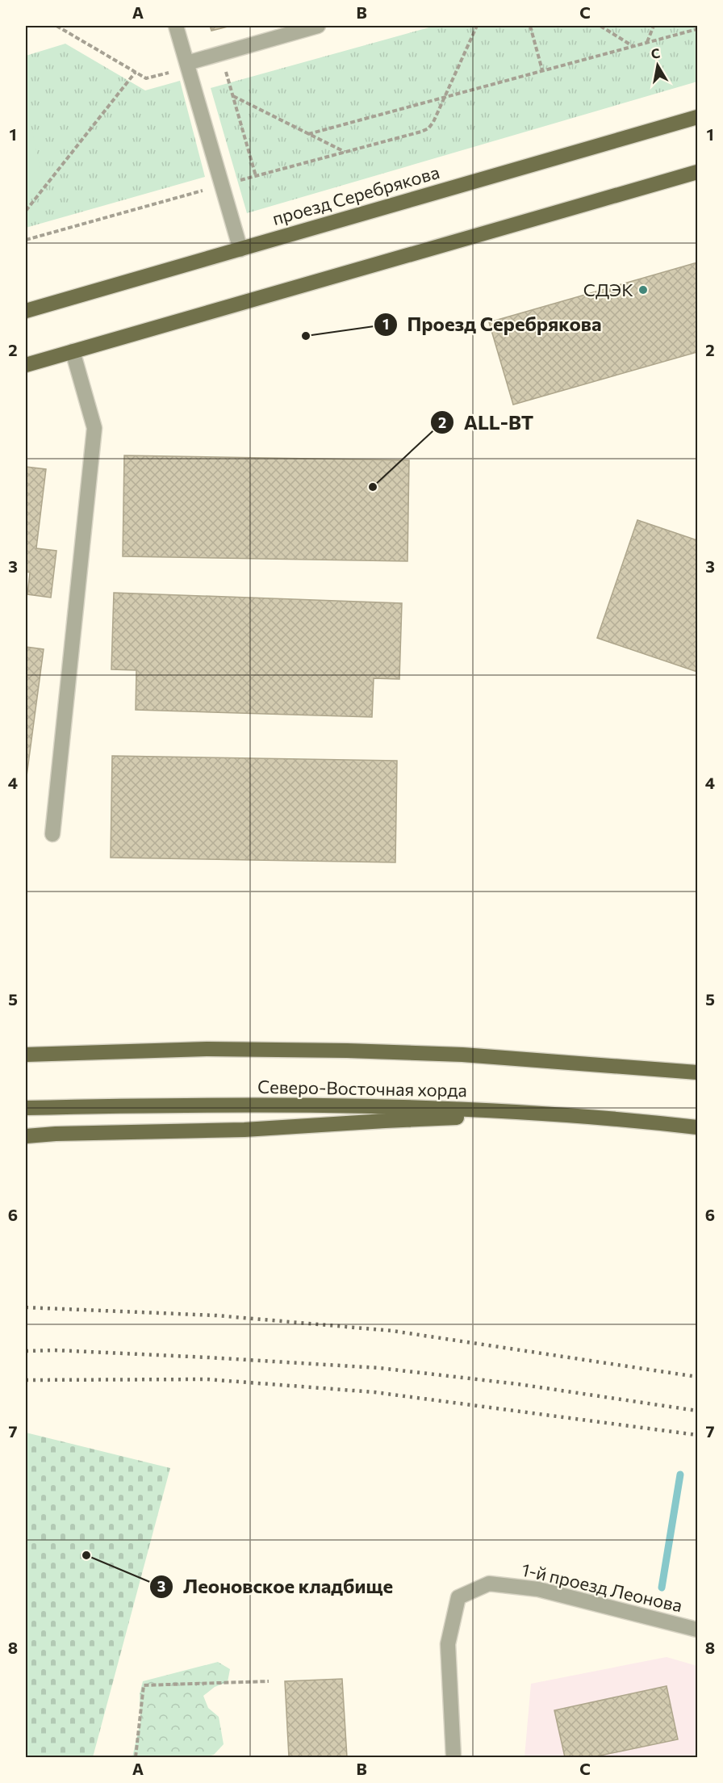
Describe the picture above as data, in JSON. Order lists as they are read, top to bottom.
{
  "streets": {
    "main road": ["проезд Серебрякова", "Северо-Восточная хорда"],
    "street": ["1-й проезд Леонова"]
  },
  "places": [
    "СДЭК",
    "Проезд Серебрякова",
    "ALL-BT",
    "Леоновское кладбище"
  ],
  "north": "top",
  "grid": {
    "columns": ["A", "B", "C"],
    "rows": [
      "1",
      "2",
      "3",
      "4",
      "5",
      "6",
      "7",
      "8"
    ]
  }
}
